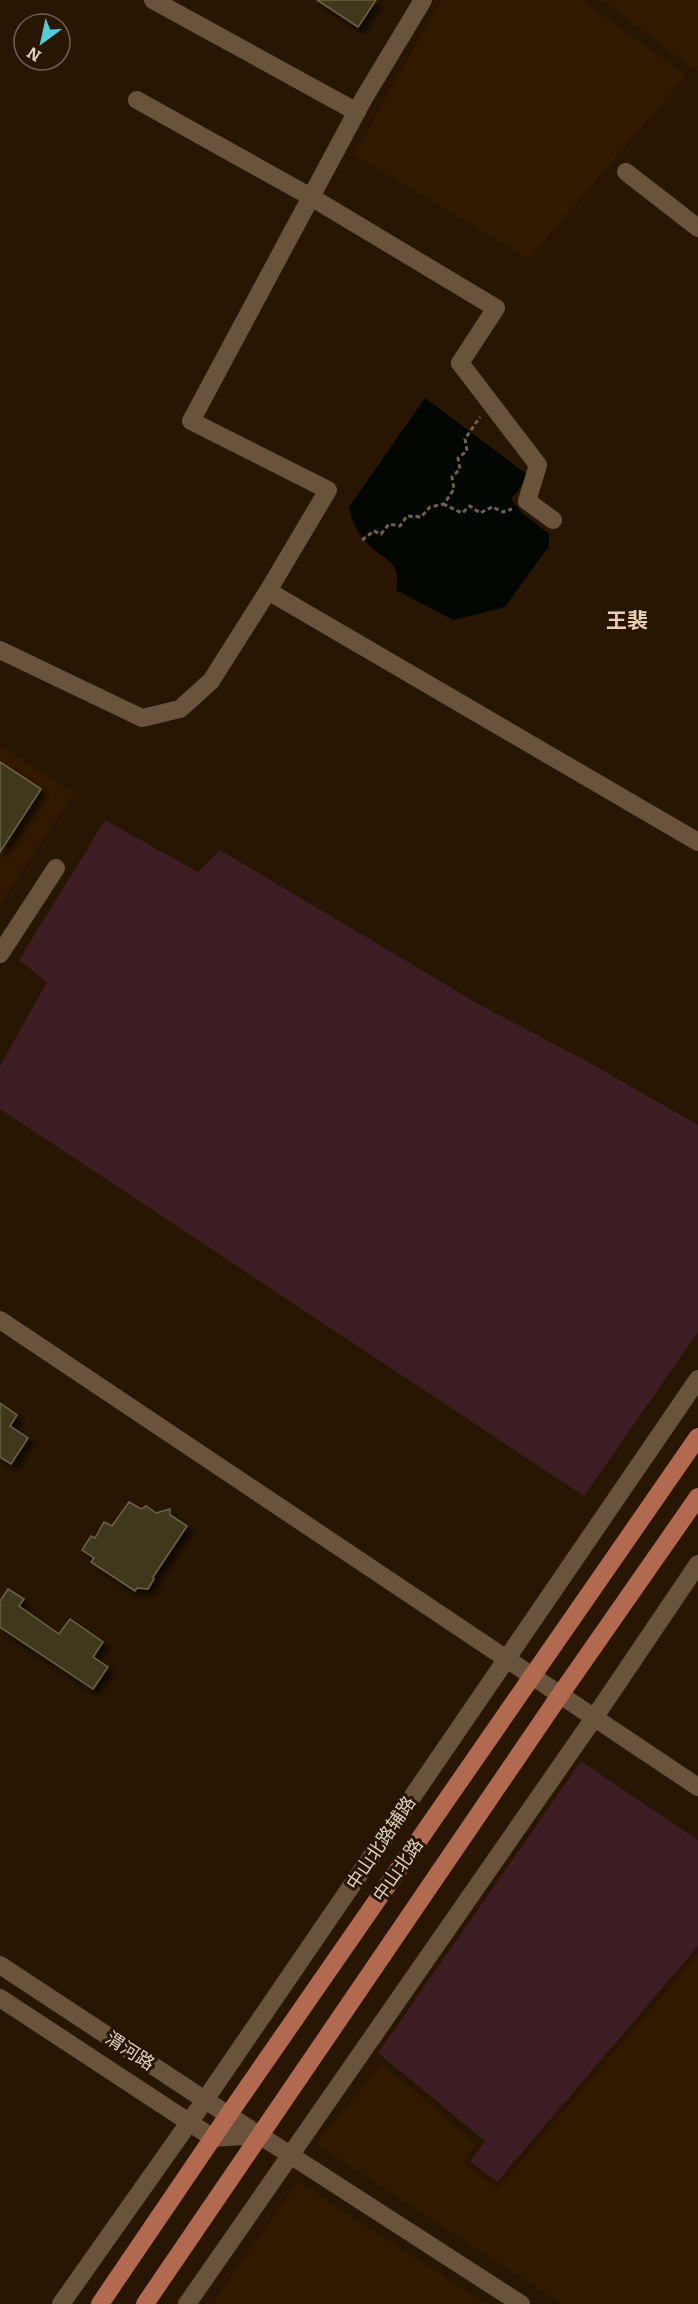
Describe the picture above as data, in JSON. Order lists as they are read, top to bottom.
{
  "streets": {
    "main road": ["中山北路"],
    "street": ["中山北路辅路", "渭河路"]
  },
  "crossings": [
    ["中山北路辅路", "渭河路"],
    ["中山北路", "渭河路"]
  ],
  "districts": ["王裴"],
  "north": "bottom left"
}
